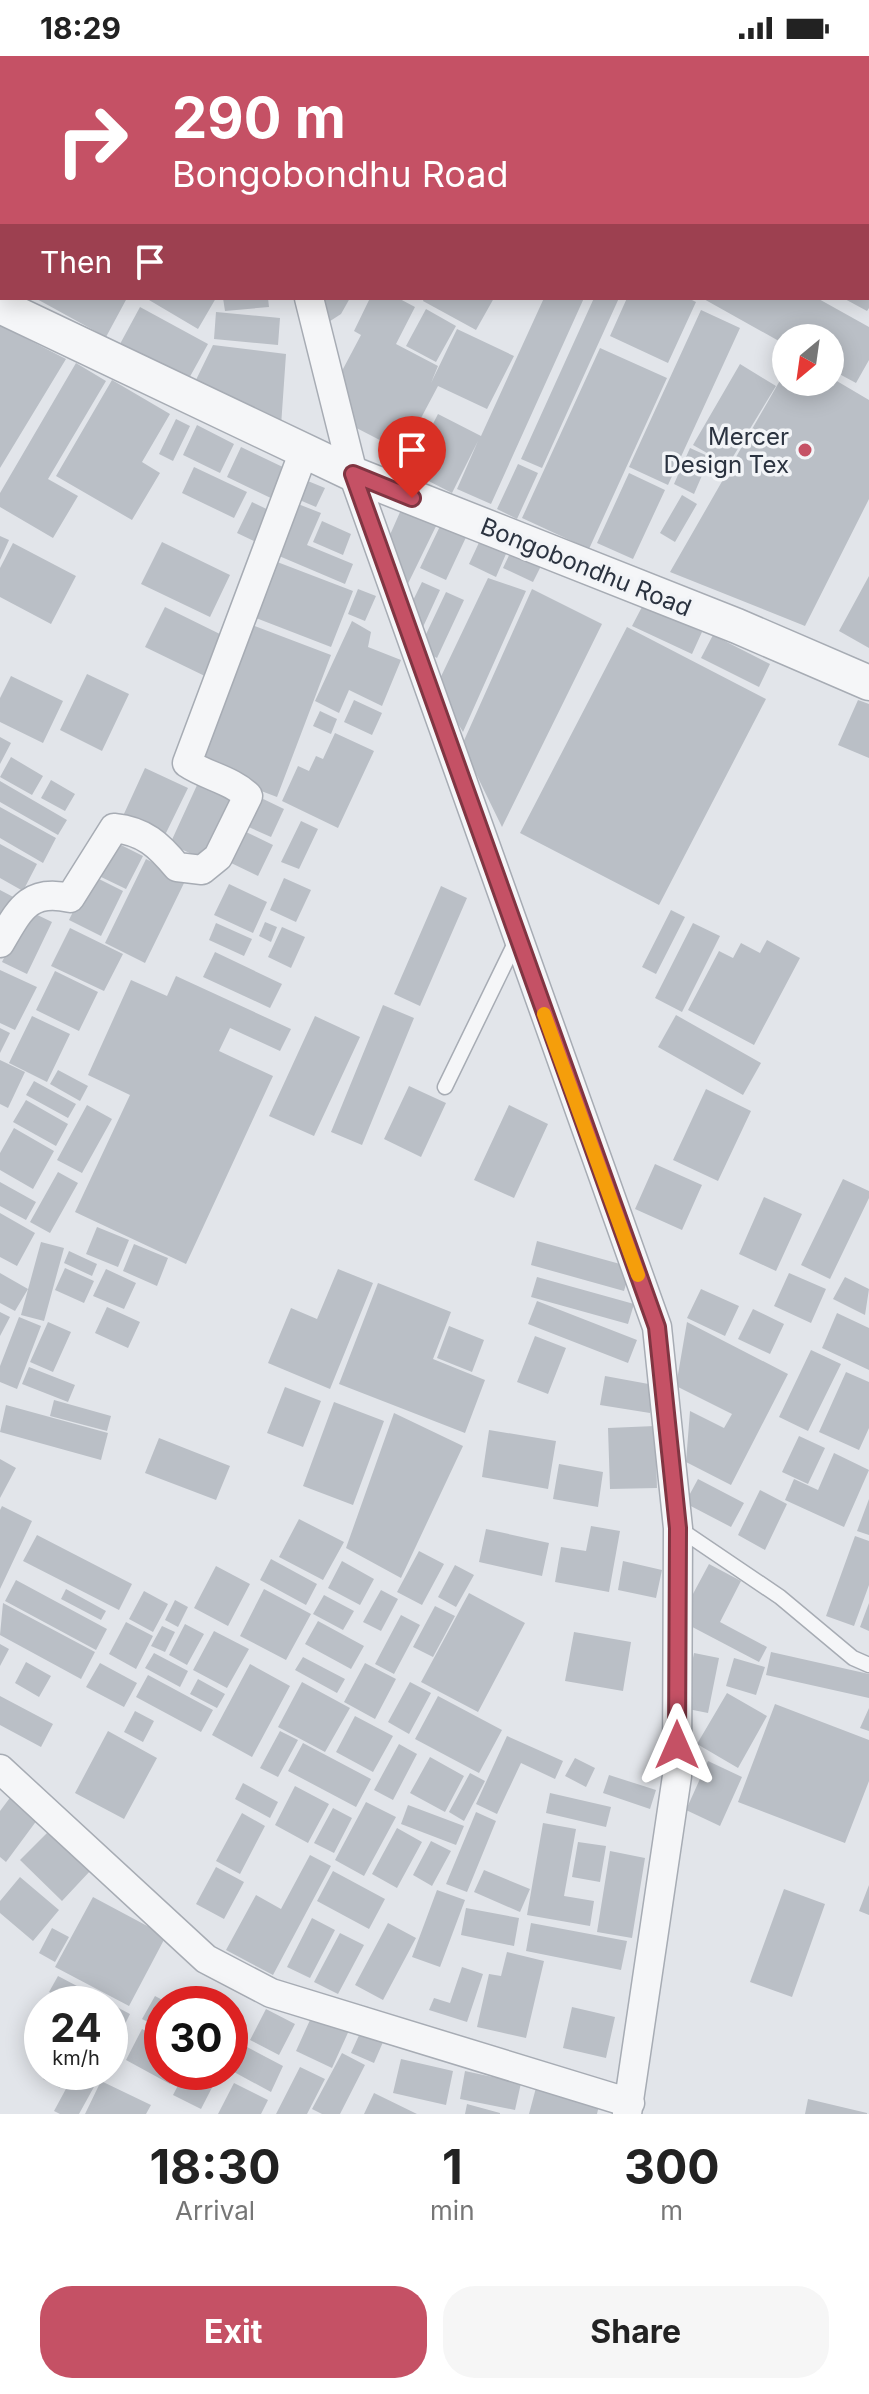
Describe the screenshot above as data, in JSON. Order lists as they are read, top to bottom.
{
  "streets": {
    "street": ["Bongobondhu Road"]
  },
  "places": ["Mercer Design Tex"],
  "north": "bottom left",
  "page": {
    "status": "18:29",
    "turn": ["290 m", "Bongobondhu Road"],
    "then": "Then",
    "speed": "24 km/h",
    "limit": "30",
    "eta": [
      "18:30",
      "Arrival",
      "1",
      "min",
      "300",
      "m"
    ],
    "buttons": ["Exit", "Share"]
  }
}
